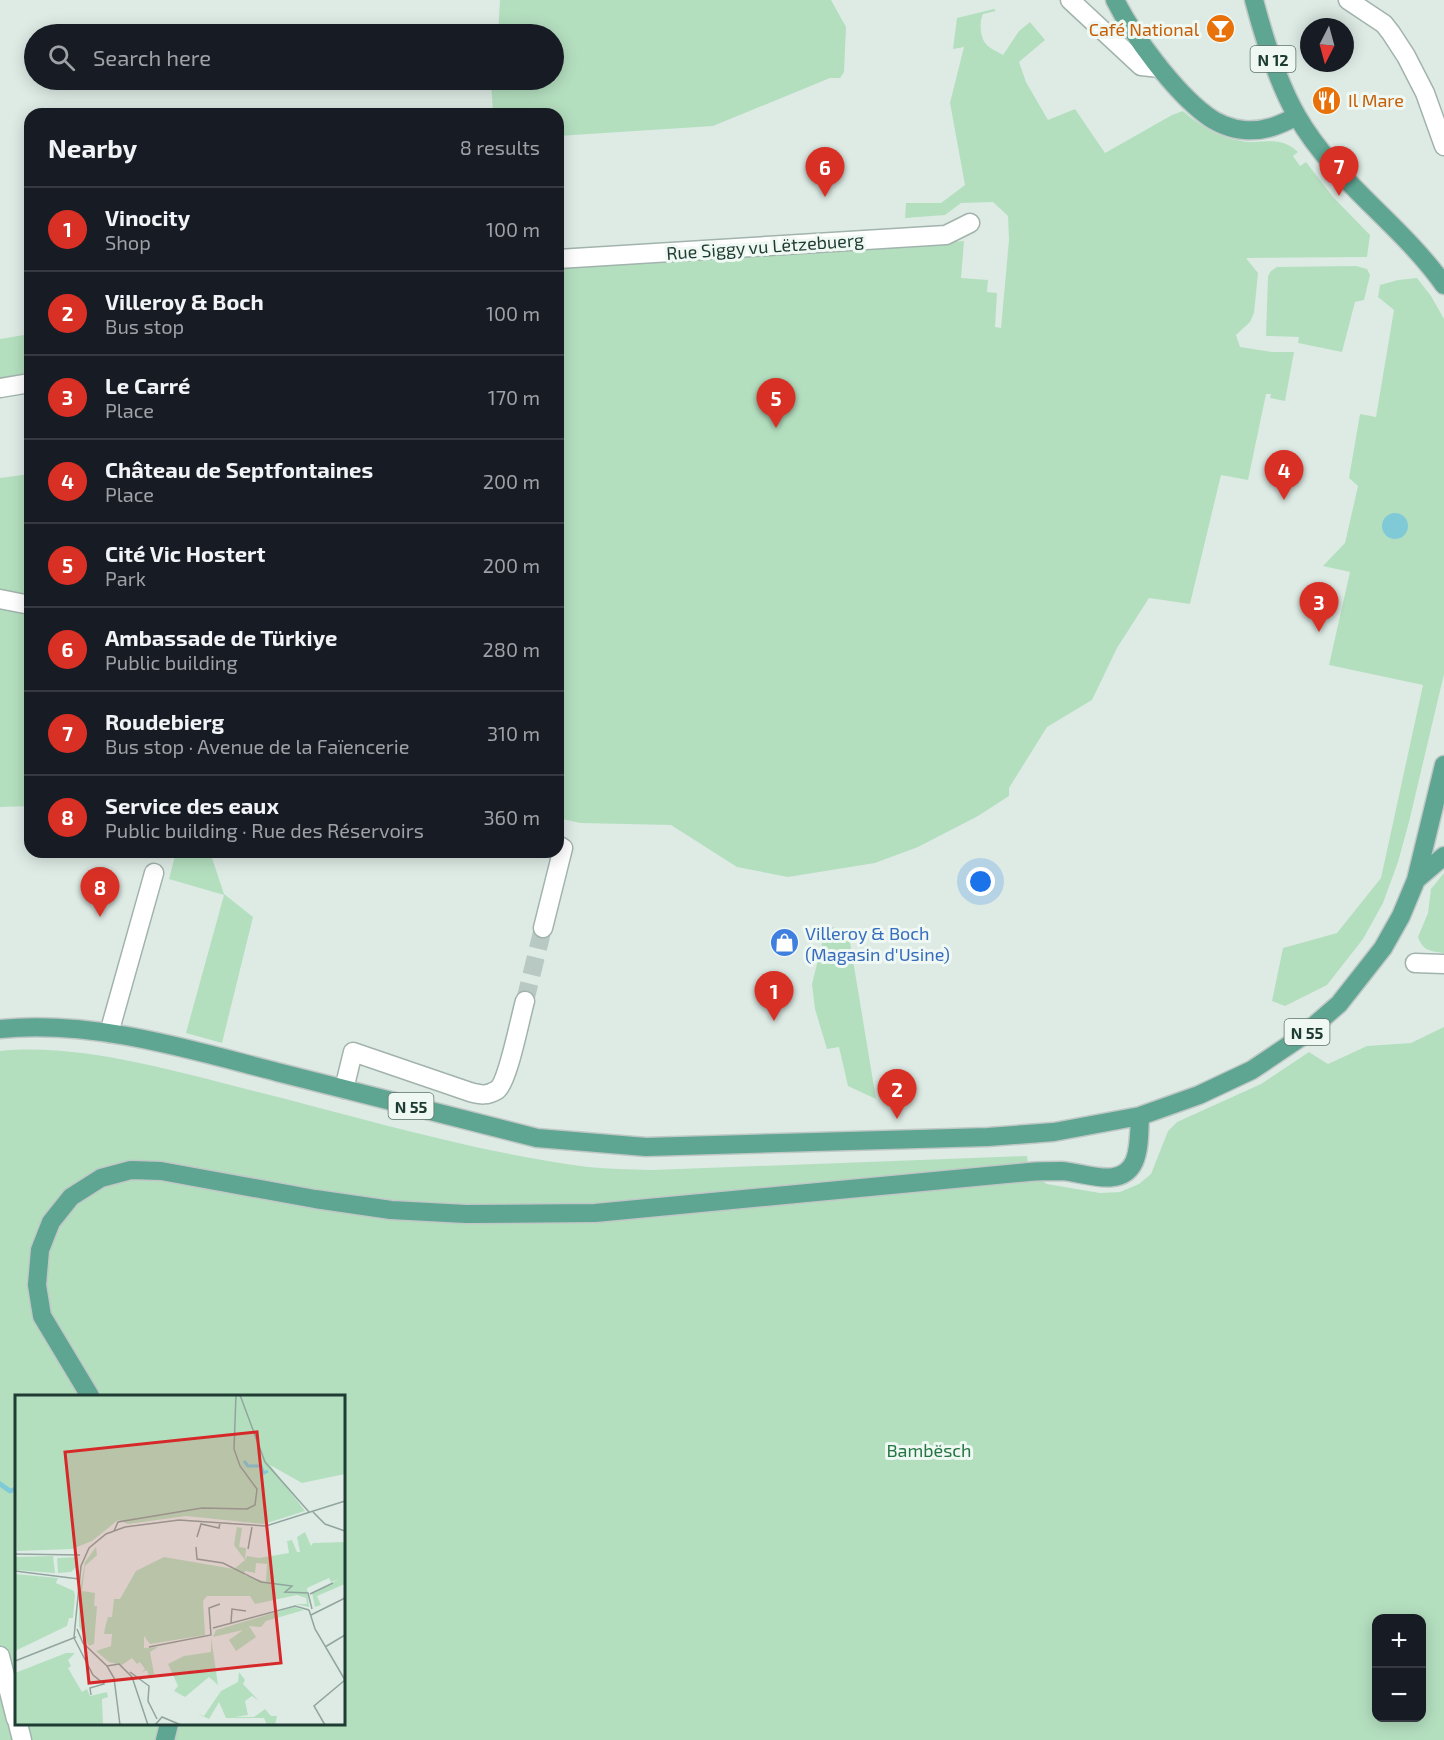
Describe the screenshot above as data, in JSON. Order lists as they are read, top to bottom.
{
  "streets": {
    "main road": ["N 12", "N 55"],
    "street": ["Rue Siggy vu Lëtzebuerg"]
  },
  "parks": ["Bambësch"],
  "places": {
    "bar": ["Café National"],
    "restaurant": ["Il Mare"],
    "shop": ["Villeroy & Boch (Magasin d'Usine)"]
  },
  "north": "bottom",
  "page": {
    "search": "Search here",
    "heading": ["Nearby", "8 results"],
    "pins": [
      "7",
      "6",
      "5",
      "4",
      "3",
      "8",
      "1",
      "2"
    ],
    "list": [
      {
        "mark": "1",
        "name": "Vinocity",
        "note": "Shop",
        "value": "100 m"
      },
      {
        "mark": "2",
        "name": "Villeroy & Boch",
        "note": "Bus stop",
        "value": "100 m"
      },
      {
        "mark": "3",
        "name": "Le Carré",
        "note": "Place",
        "value": "170 m"
      },
      {
        "mark": "4",
        "name": "Château de Septfontaines",
        "note": "Place",
        "value": "200 m"
      },
      {
        "mark": "5",
        "name": "Cité Vic Hostert",
        "note": "Park",
        "value": "200 m"
      },
      {
        "mark": "6",
        "name": "Ambassade de Türkiye",
        "note": "Public building",
        "value": "280 m"
      },
      {
        "mark": "7",
        "name": "Roudebierg",
        "note": "Bus stop · Avenue de la Faïencerie",
        "value": "310 m"
      },
      {
        "mark": "8",
        "name": "Service des eaux",
        "note": "Public building · Rue des Réservoirs",
        "value": "360 m"
      }
    ],
    "map_buttons": ["+", "−"]
  }
}
